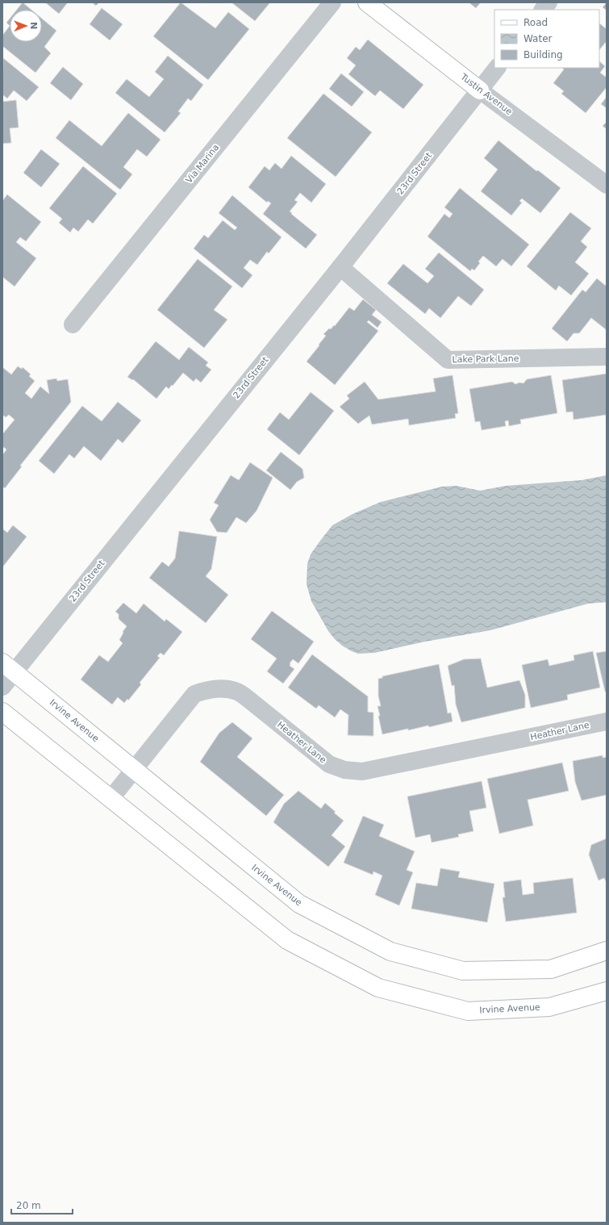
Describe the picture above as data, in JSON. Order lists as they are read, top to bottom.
{
  "streets": {
    "main road": ["Tustin Avenue", "Irvine Avenue"],
    "street": [
      "Via Marina",
      "23rd Street",
      "Lake Park Lane",
      "Heather Lane"
    ]
  },
  "crossings": [
    ["Tustin Avenue", "23rd Street"],
    ["23rd Street", "Lake Park Lane"],
    ["23rd Street", "Irvine Avenue"],
    ["Irvine Avenue", "Heather Lane"]
  ],
  "legend": ["Road", "Water", "Building"],
  "scale_bar": "20 m",
  "north": "right"
}
